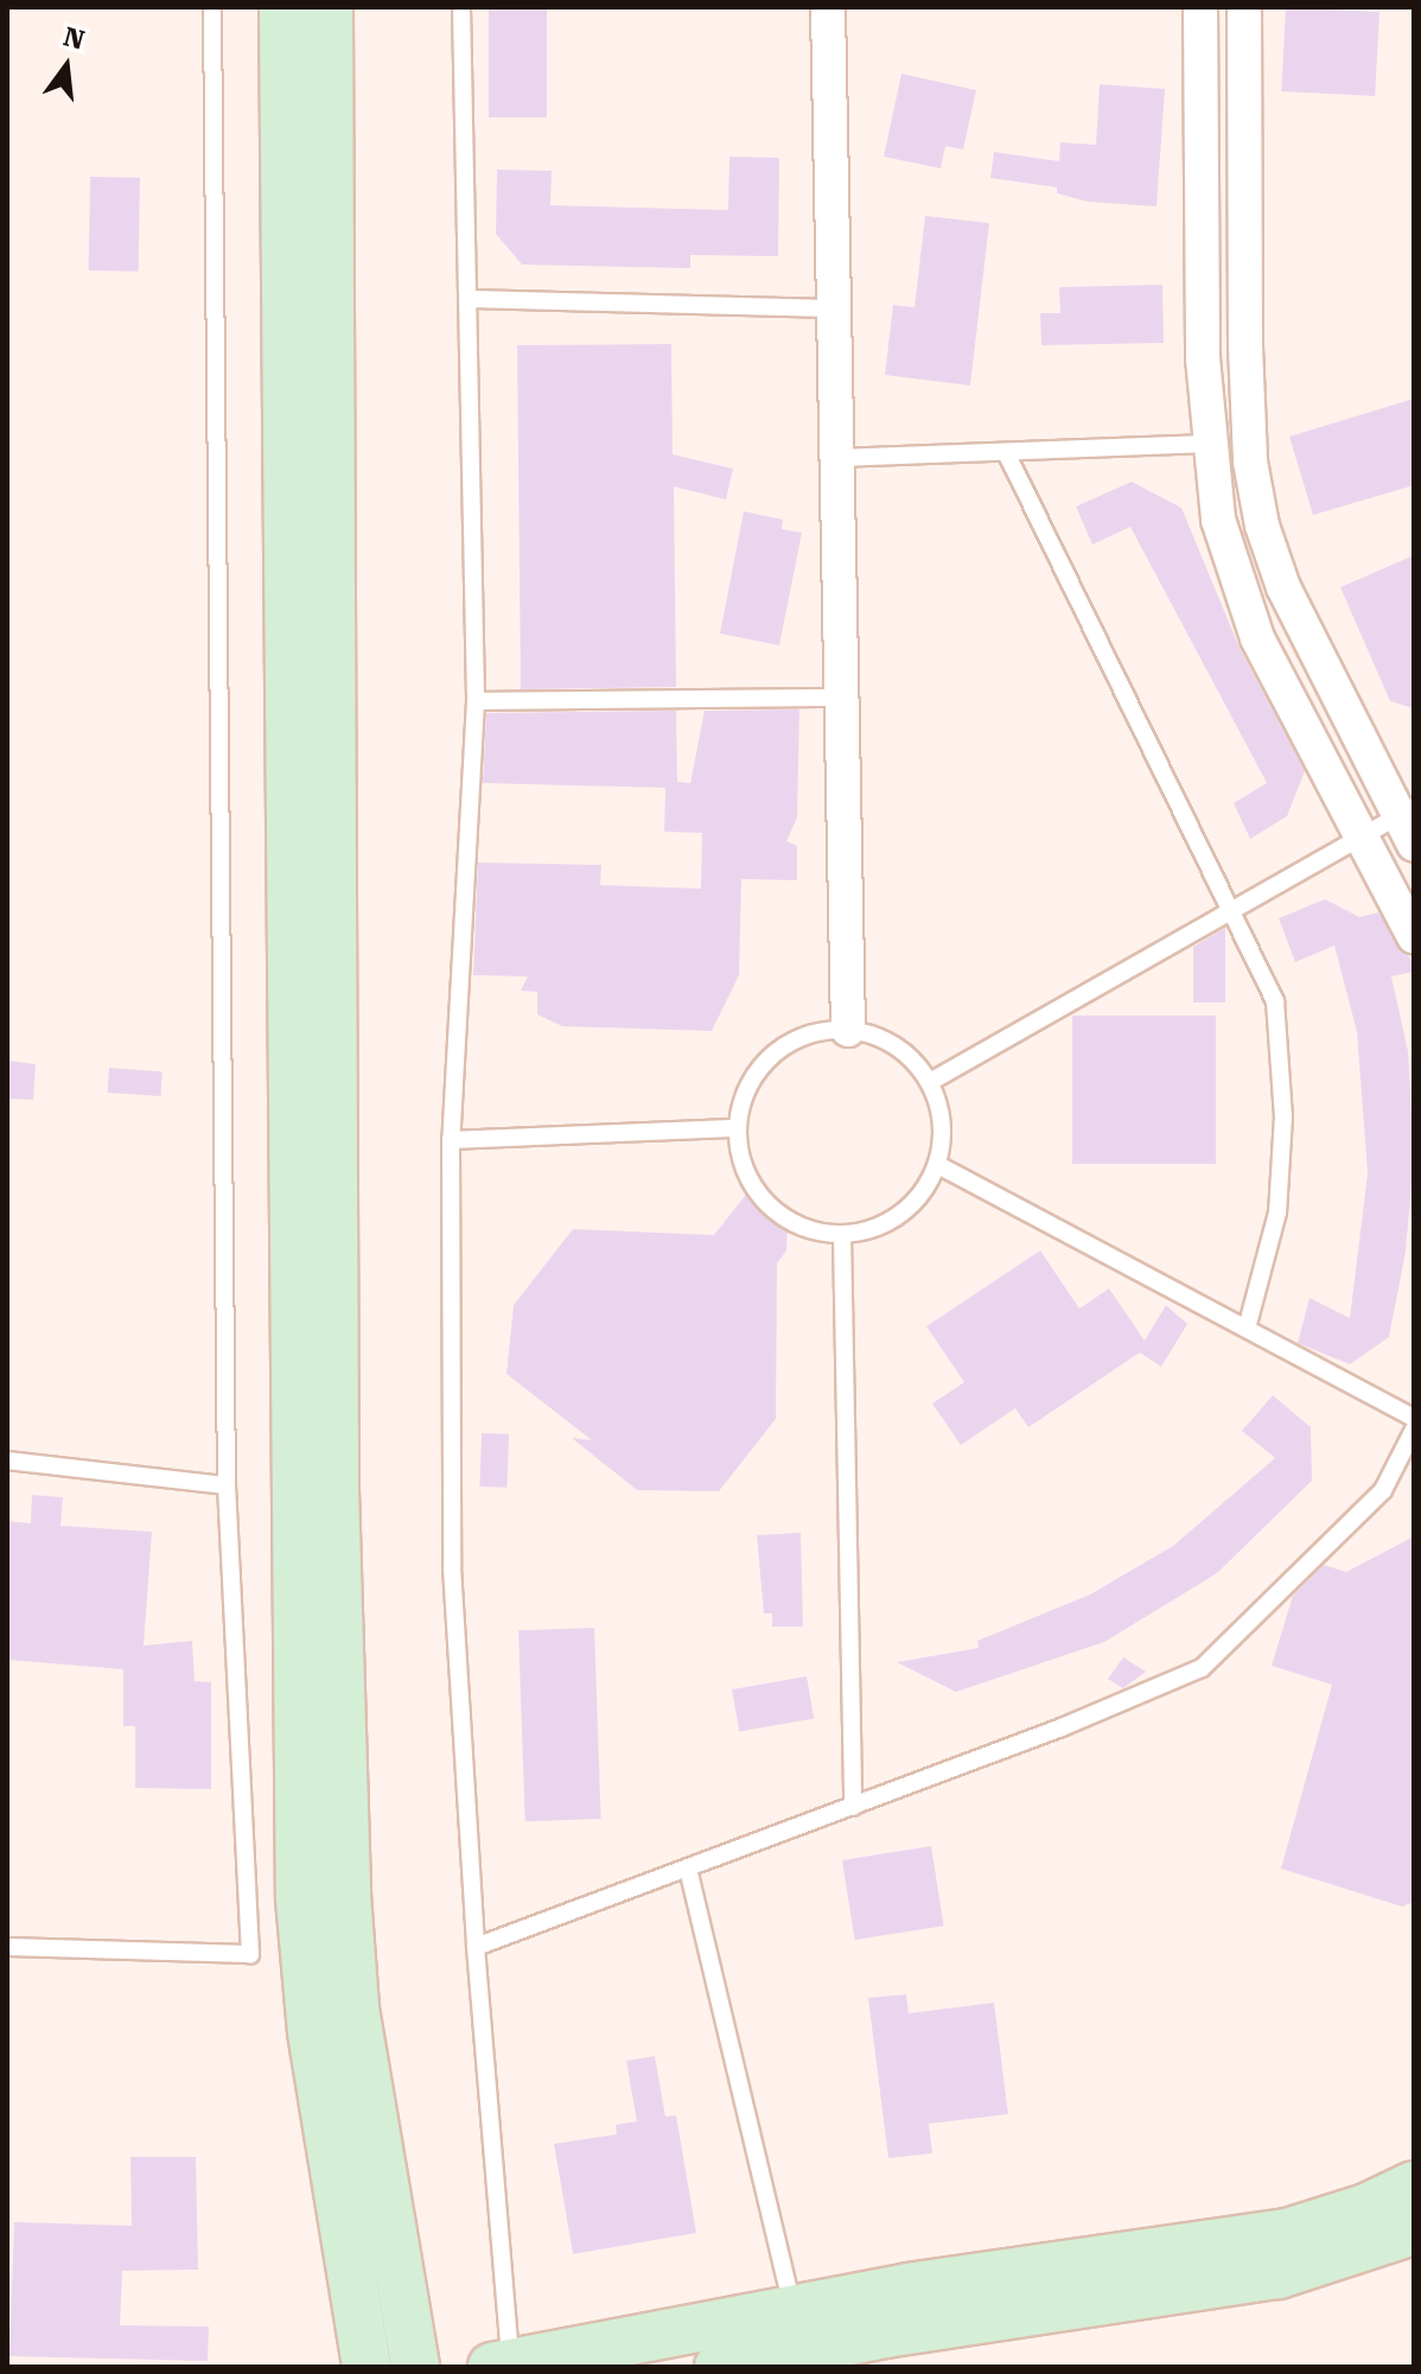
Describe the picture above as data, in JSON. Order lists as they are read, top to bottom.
{
  "north": "top"
}
